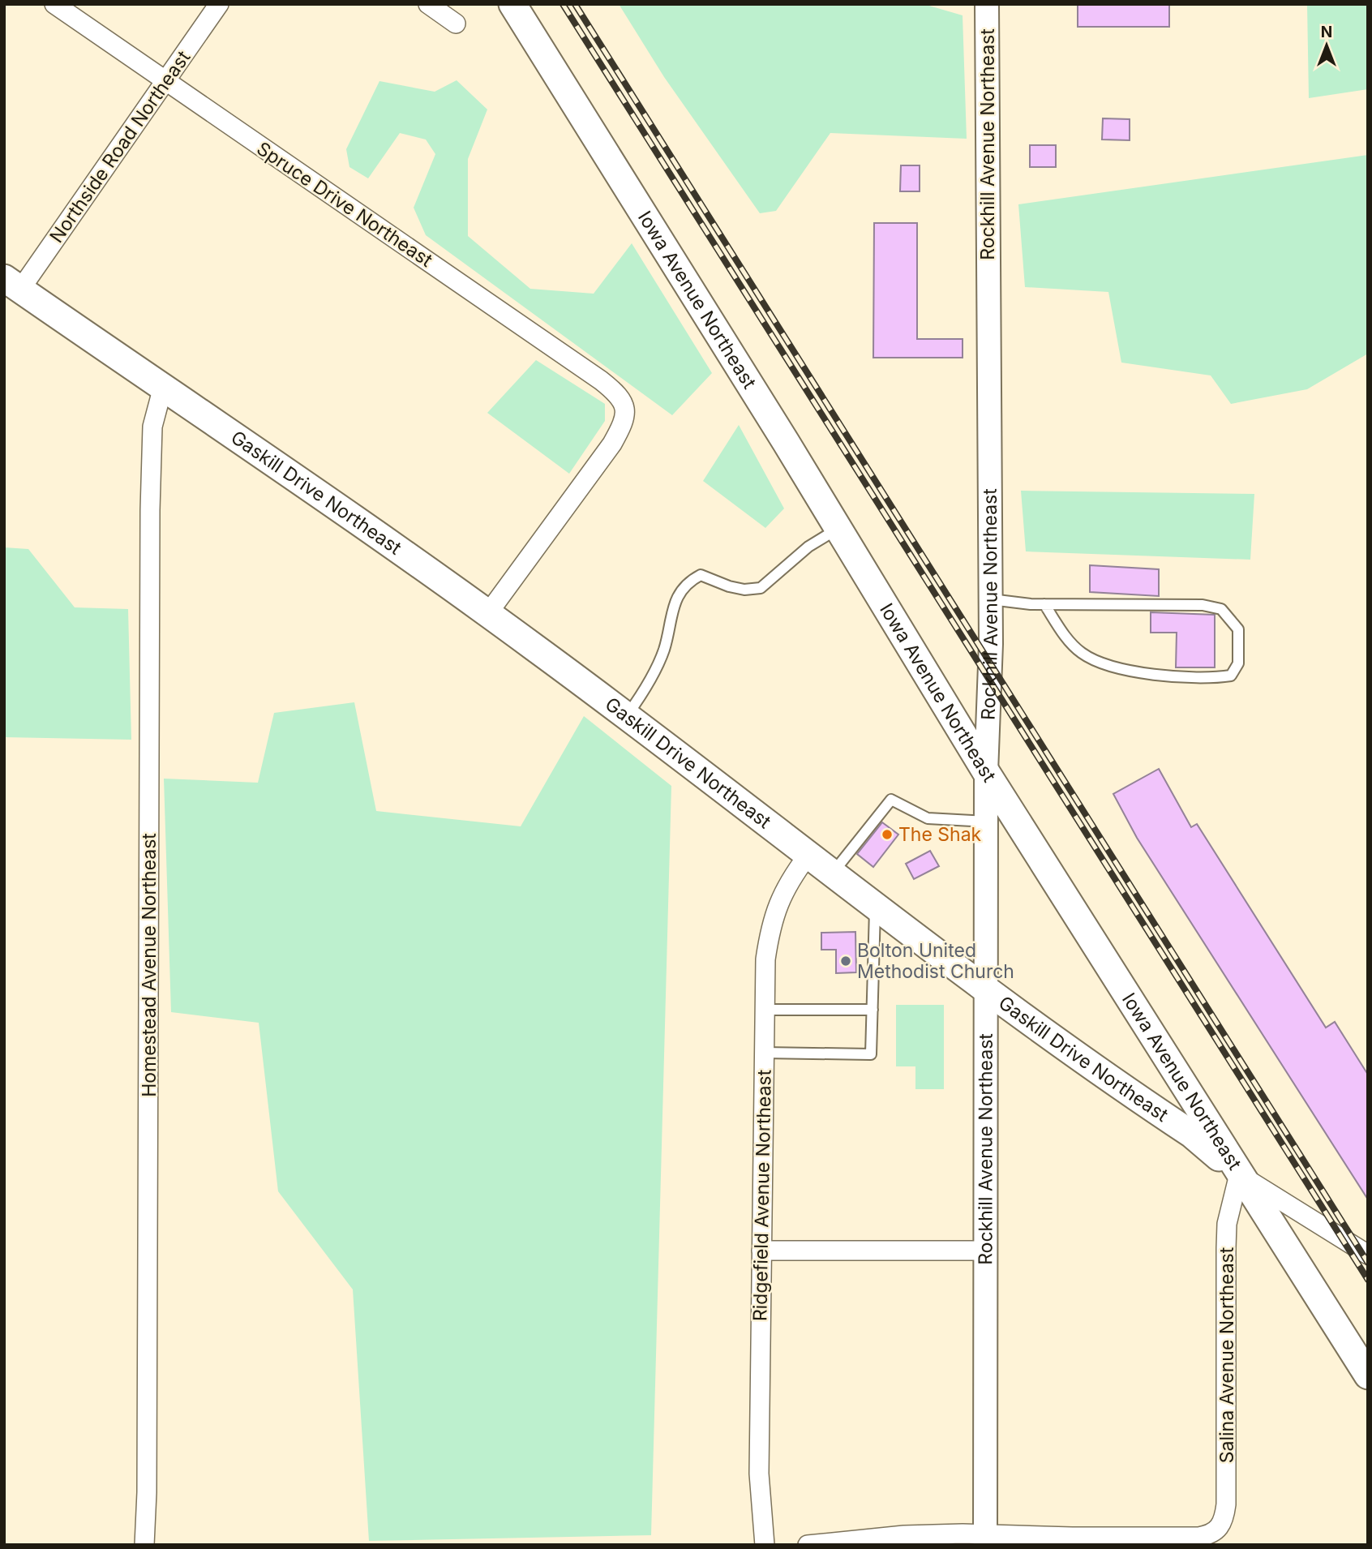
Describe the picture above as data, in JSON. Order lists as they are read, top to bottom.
{
  "streets": {
    "main road": ["Iowa Avenue Northeast", "Gaskill Drive Northeast"],
    "street": [
      "Rockhill Avenue Northeast",
      "Northside Road Northeast",
      "Spruce Drive Northeast",
      "Homestead Avenue Northeast",
      "Ridgefield Avenue Northeast",
      "Salina Avenue Northeast"
    ]
  },
  "crossings": [
    ["Rockhill Avenue Northeast", "Iowa Avenue Northeast"],
    ["Rockhill Avenue Northeast", "Gaskill Drive Northeast"],
    ["Rockhill Avenue Northeast", "Salina Avenue Northeast"],
    ["Northside Road Northeast", "Spruce Drive Northeast"],
    ["Northside Road Northeast", "Gaskill Drive Northeast"],
    ["Spruce Drive Northeast", "Gaskill Drive Northeast"],
    ["Iowa Avenue Northeast", "Gaskill Drive Northeast"],
    ["Iowa Avenue Northeast", "Salina Avenue Northeast"],
    ["Gaskill Drive Northeast", "Homestead Avenue Northeast"],
    ["Gaskill Drive Northeast", "Ridgefield Avenue Northeast"],
    ["Gaskill Drive Northeast", "Salina Avenue Northeast"]
  ],
  "places": ["The Shak", "Bolton United Methodist Church"],
  "north": "top"
}
